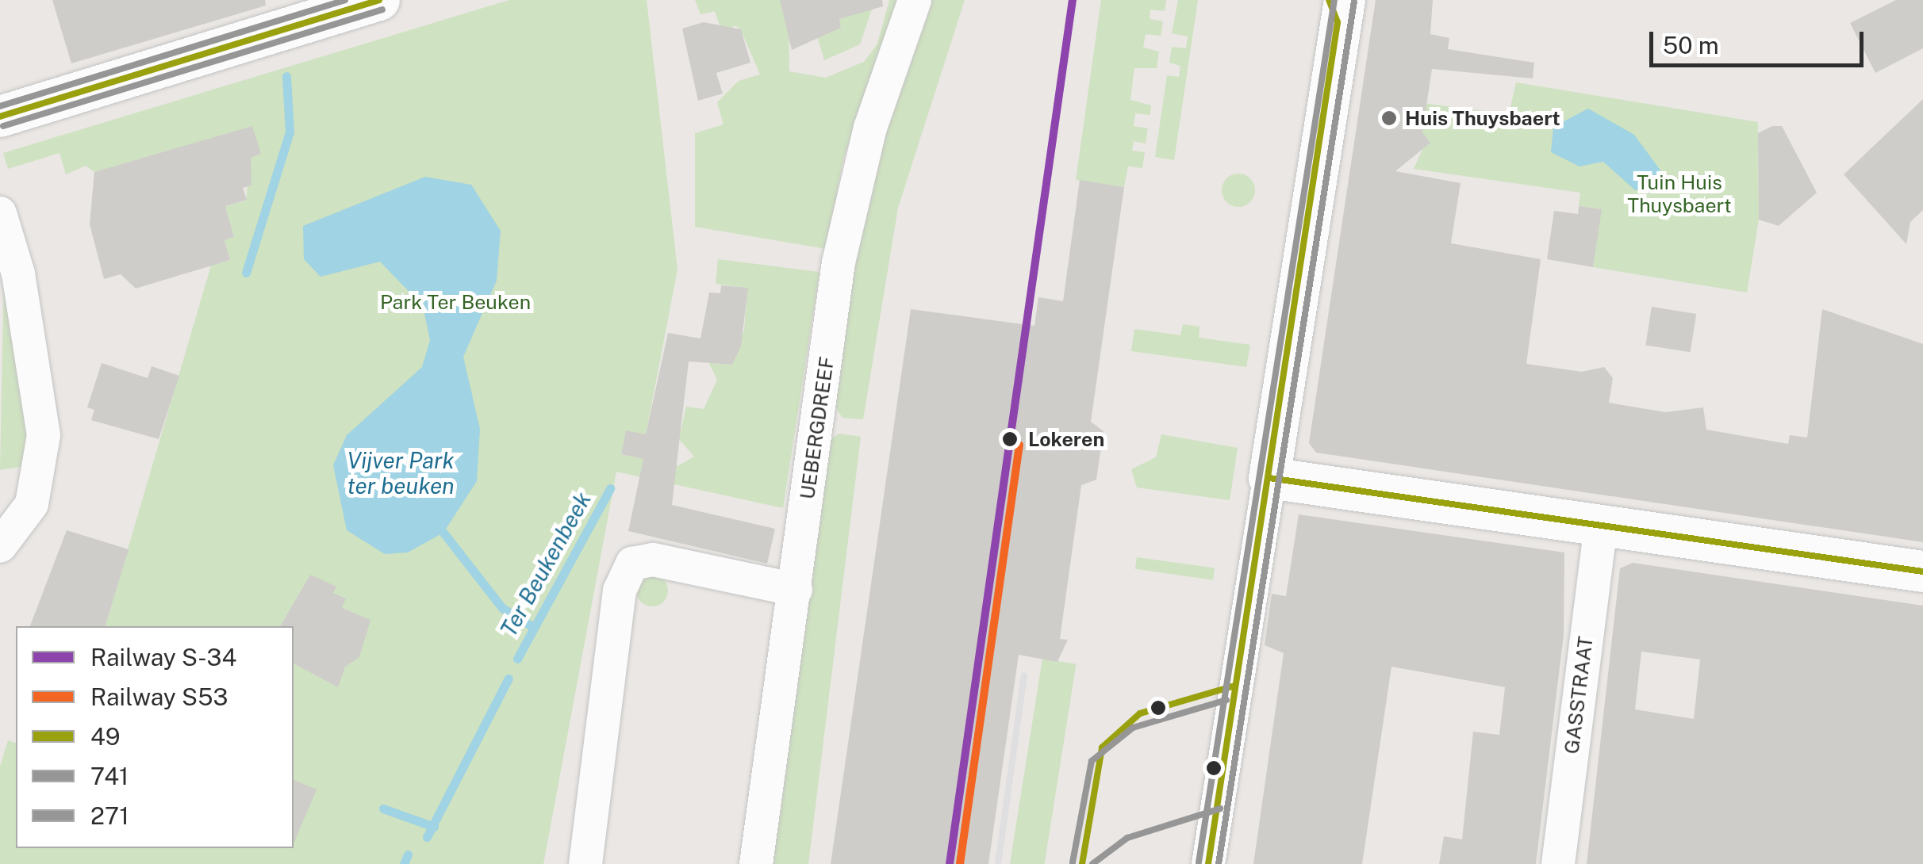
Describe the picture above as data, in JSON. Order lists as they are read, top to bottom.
{
  "streets": {
    "street": ["UEBERGDREEF", "GASSTRAAT"]
  },
  "water": ["Vijver Park ter beuken", "Ter Beukenbeek"],
  "parks": ["Tuin Huis Thuysbaert", "Park Ter Beuken"],
  "places": ["Huis Thuysbaert", "Lokeren"],
  "lines": [
    "rail line S-34",
    "transit line 49",
    "transit line 271",
    "transit line 741",
    "rail line S53"
  ],
  "legend": [
    "Railway S-34",
    "Railway S53",
    "49",
    "741",
    "271"
  ],
  "scale_bar": "50 m"
}
